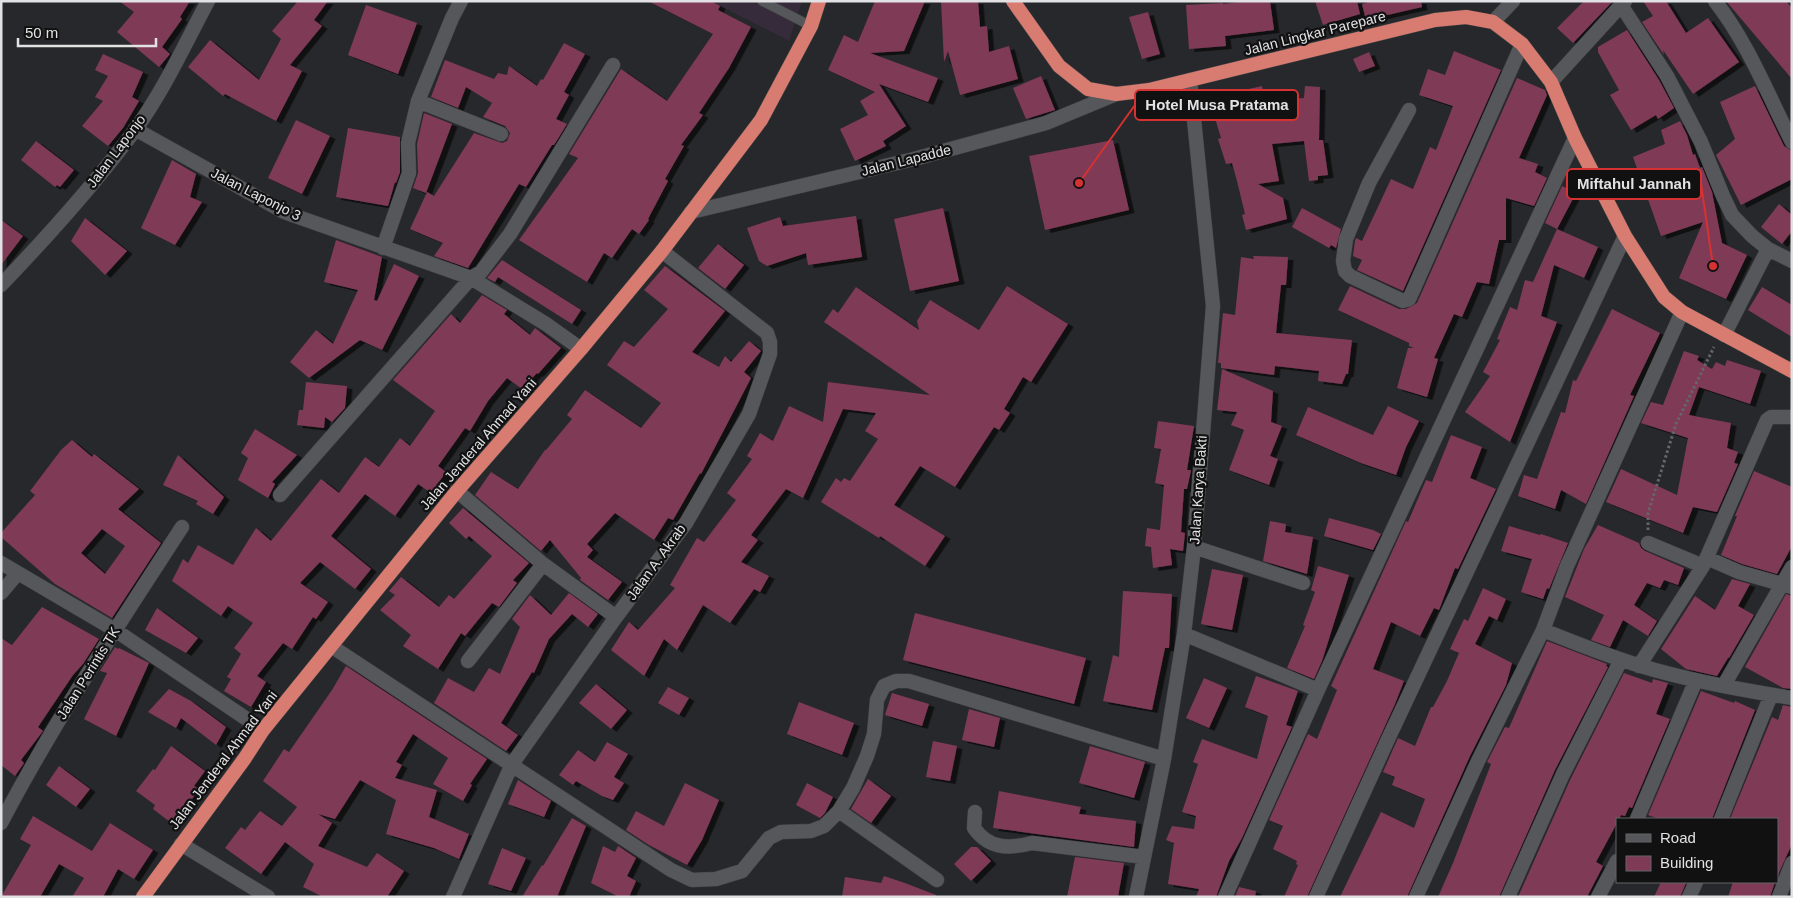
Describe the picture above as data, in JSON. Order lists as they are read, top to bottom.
{
  "streets": {
    "highway": ["Jalan Lingkar Parepare", "Jalan Jenderal Ahmad Yani"],
    "street": [
      "Jalan Laponjo",
      "Jalan Lapadde",
      "Jalan Laponjo 3",
      "Jalan Karya Bakti",
      "Jalan A. Akrab",
      "Jalan Perintis TK"
    ]
  },
  "crossings": [
    ["Jalan Lingkar Parepare", "Jalan Lapadde"],
    ["Jalan Lingkar Parepare", "Jalan Karya Bakti"],
    ["Jalan Laponjo", "Jalan Laponjo 3"],
    ["Jalan Lapadde", "Jalan Jenderal Ahmad Yani"],
    ["Jalan Laponjo 3", "Jalan Jenderal Ahmad Yani"],
    ["Jalan Jenderal Ahmad Yani", "Jalan A. Akrab"]
  ],
  "places": ["Hotel Musa Pratama", "Miftahul Jannah"],
  "legend": ["Road", "Building"],
  "scale_bar": "50 m"
}
